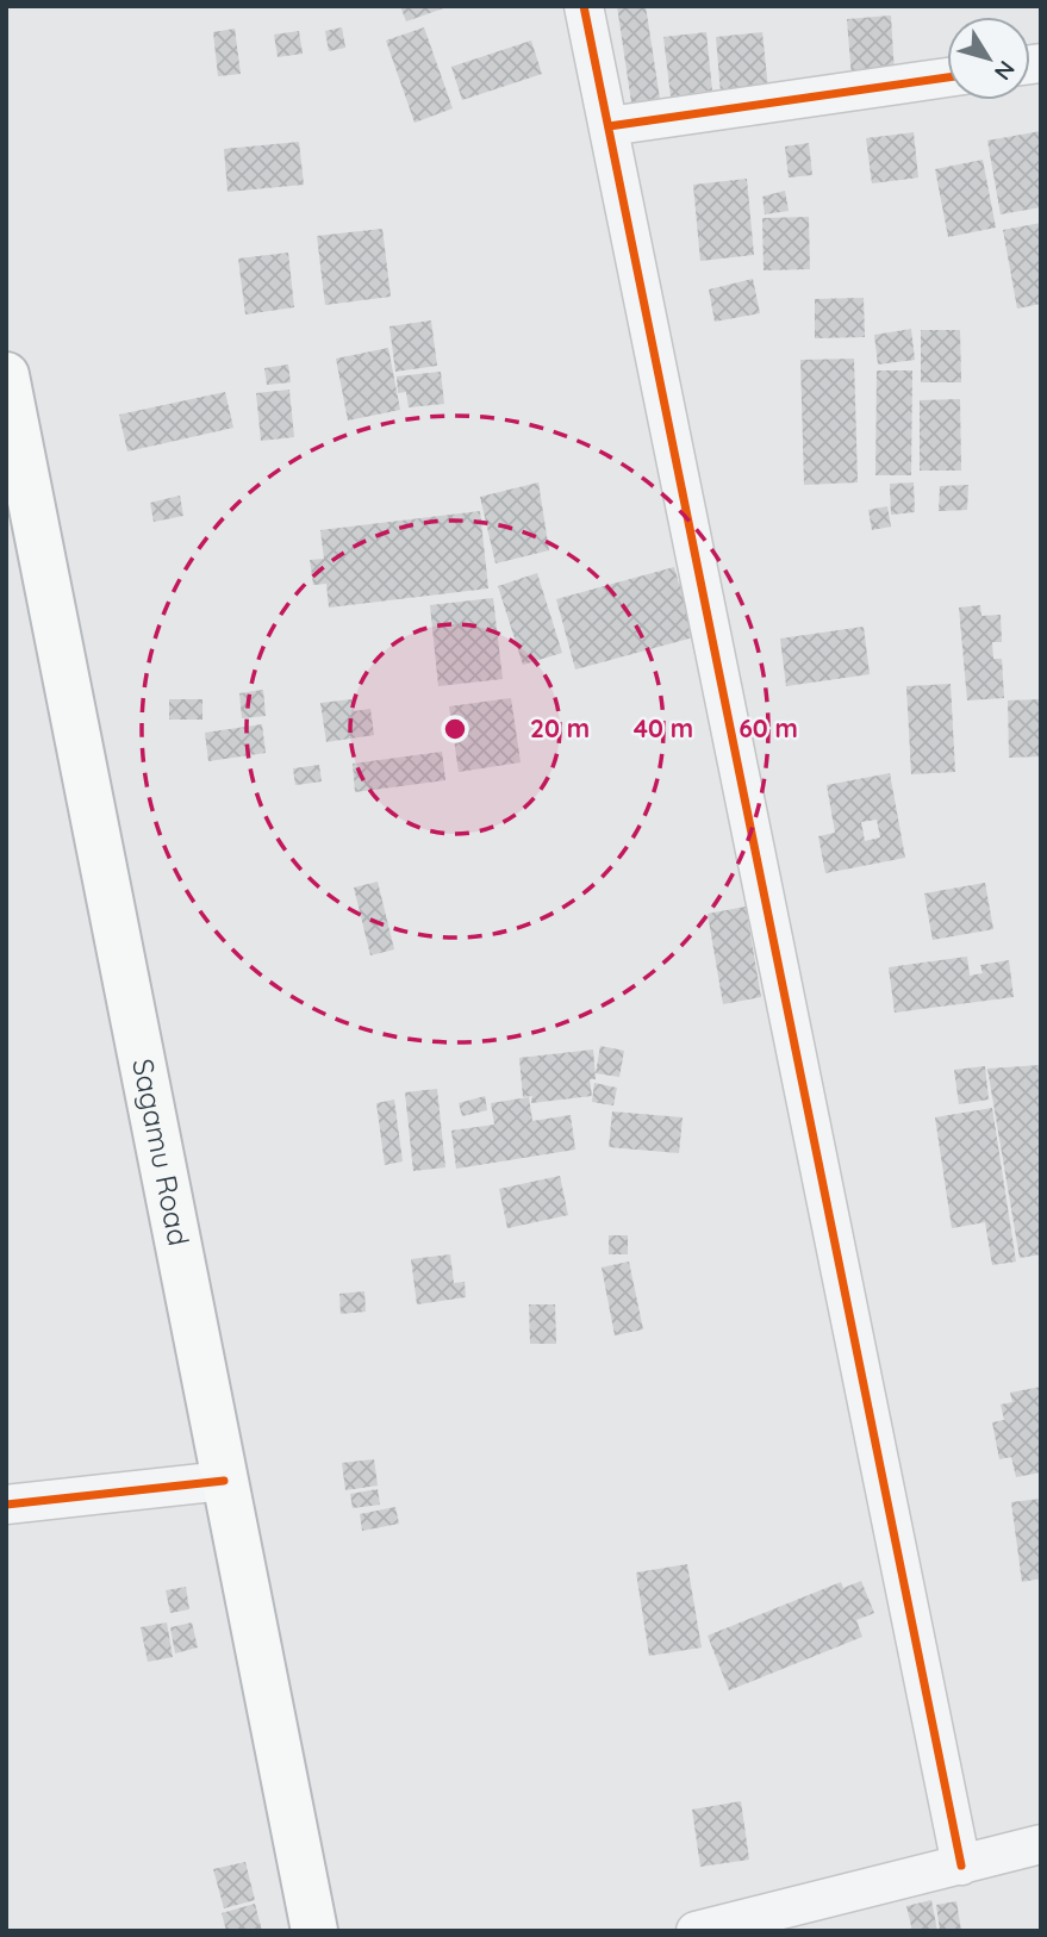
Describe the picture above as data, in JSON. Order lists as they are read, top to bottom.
{
  "streets": {
    "highway": ["Sagamu Road"]
  },
  "north": "bottom right",
  "rings": ["20 m", "40 m", "60 m"]
}
